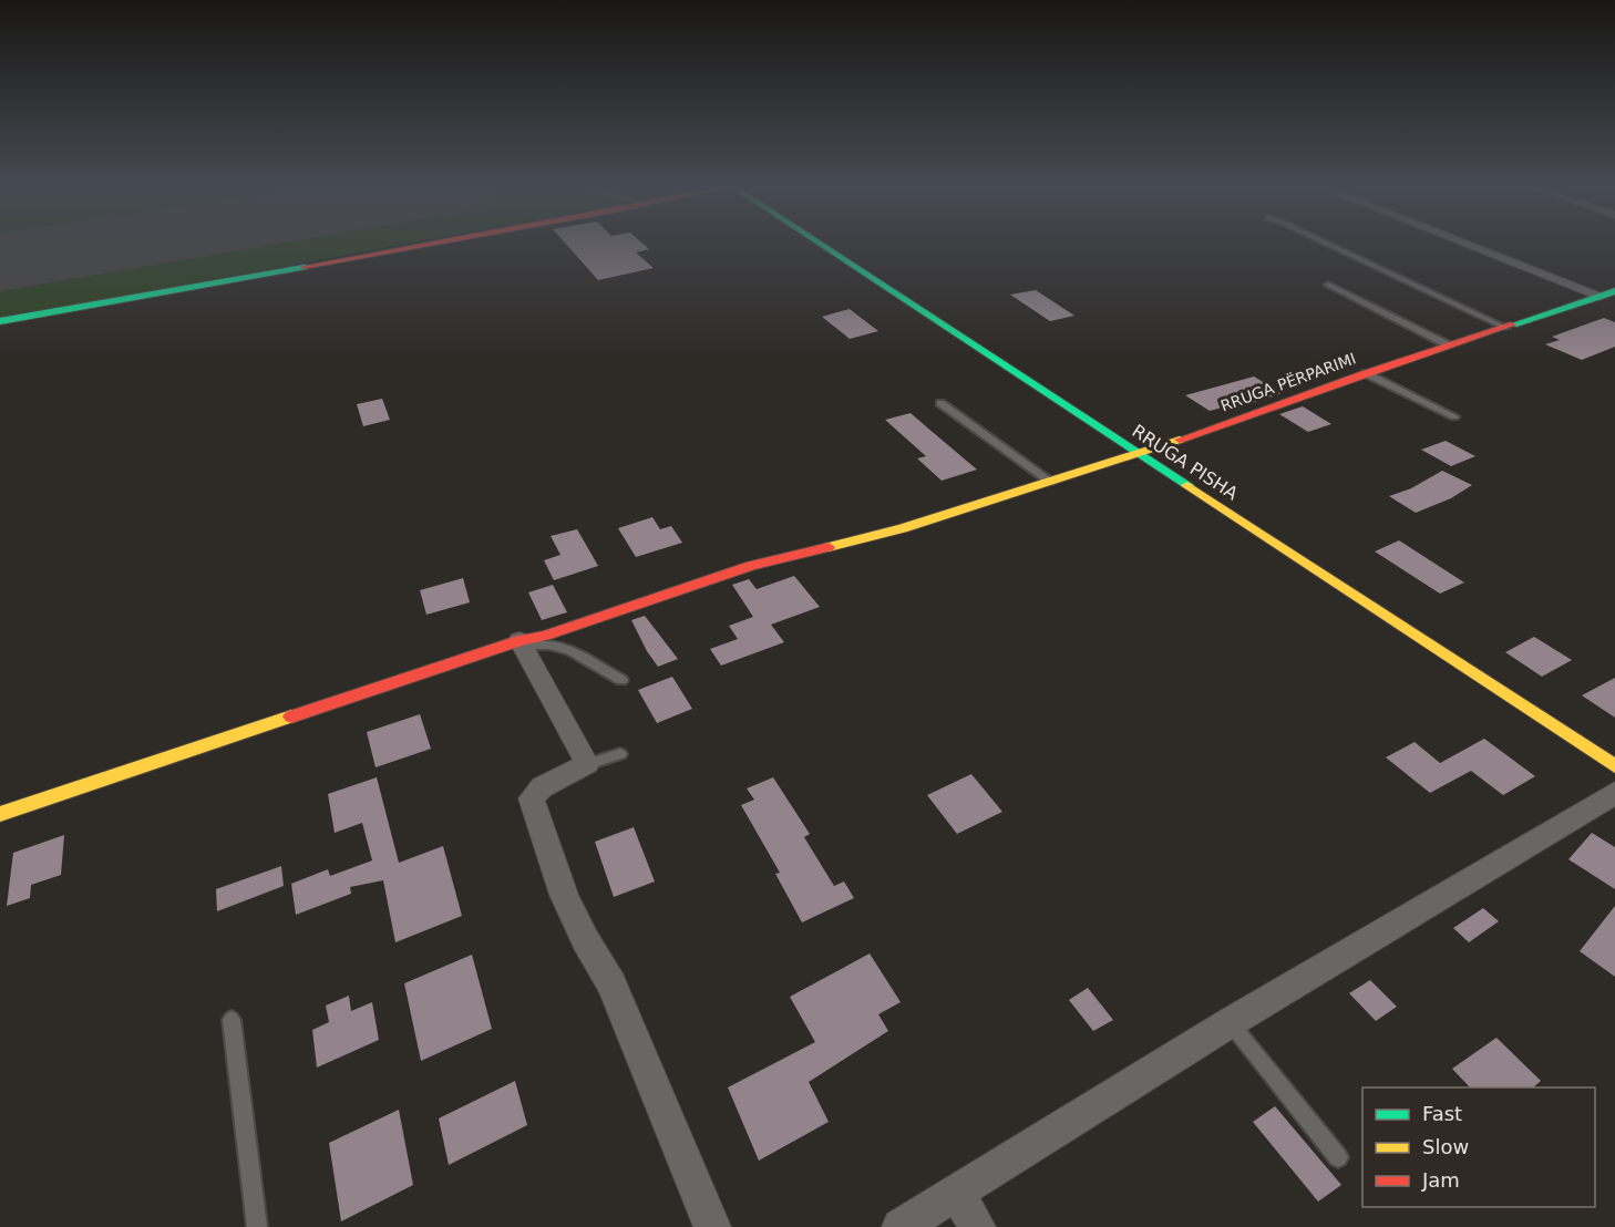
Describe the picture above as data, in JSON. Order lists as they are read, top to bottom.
{
  "streets": {
    "street": ["RRUGA PËRPARIMI", "RRUGA PISHA"]
  },
  "crossings": [
    ["RRUGA PËRPARIMI", "RRUGA PISHA"]
  ],
  "legend": ["Fast", "Slow", "Jam"]
}
